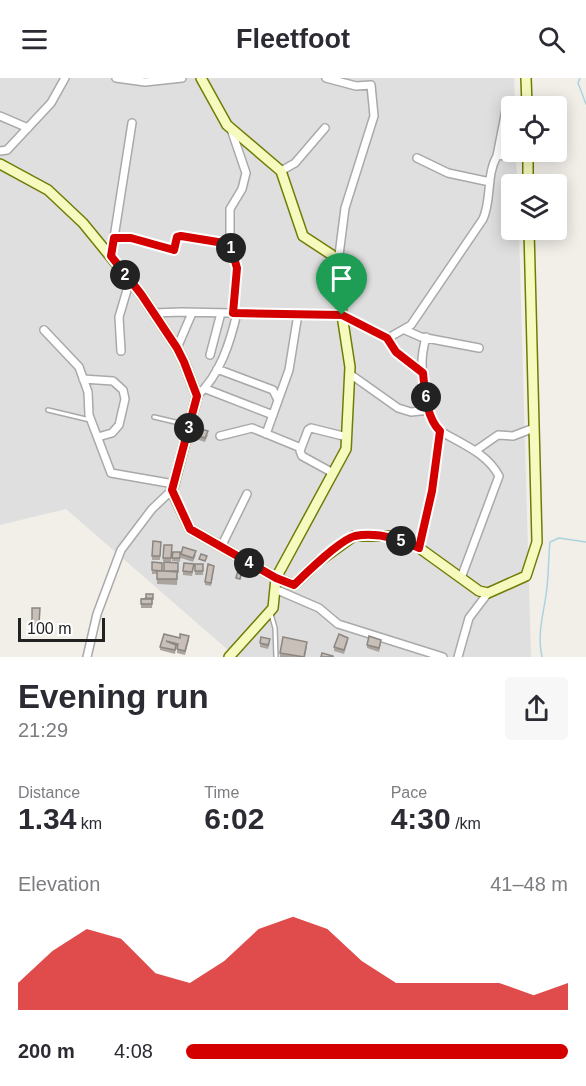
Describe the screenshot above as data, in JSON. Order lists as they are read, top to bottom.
{
  "scale_bar": "100 m",
  "page": {
    "header": "Fleetfoot",
    "pins": [
      "1",
      "2",
      "6",
      "3",
      "5",
      "4"
    ],
    "scale": "100 m",
    "heading": ["Evening run", "21:29"],
    "stats": [
      ["Distance", "1.34 km"],
      ["Time", "6:02"],
      ["Pace", "4:30 /km"]
    ],
    "chart": ["Elevation", "41–48 m"],
    "list": [
      {
        "name": "200 m",
        "note": "4:08"
      }
    ]
  }
}
